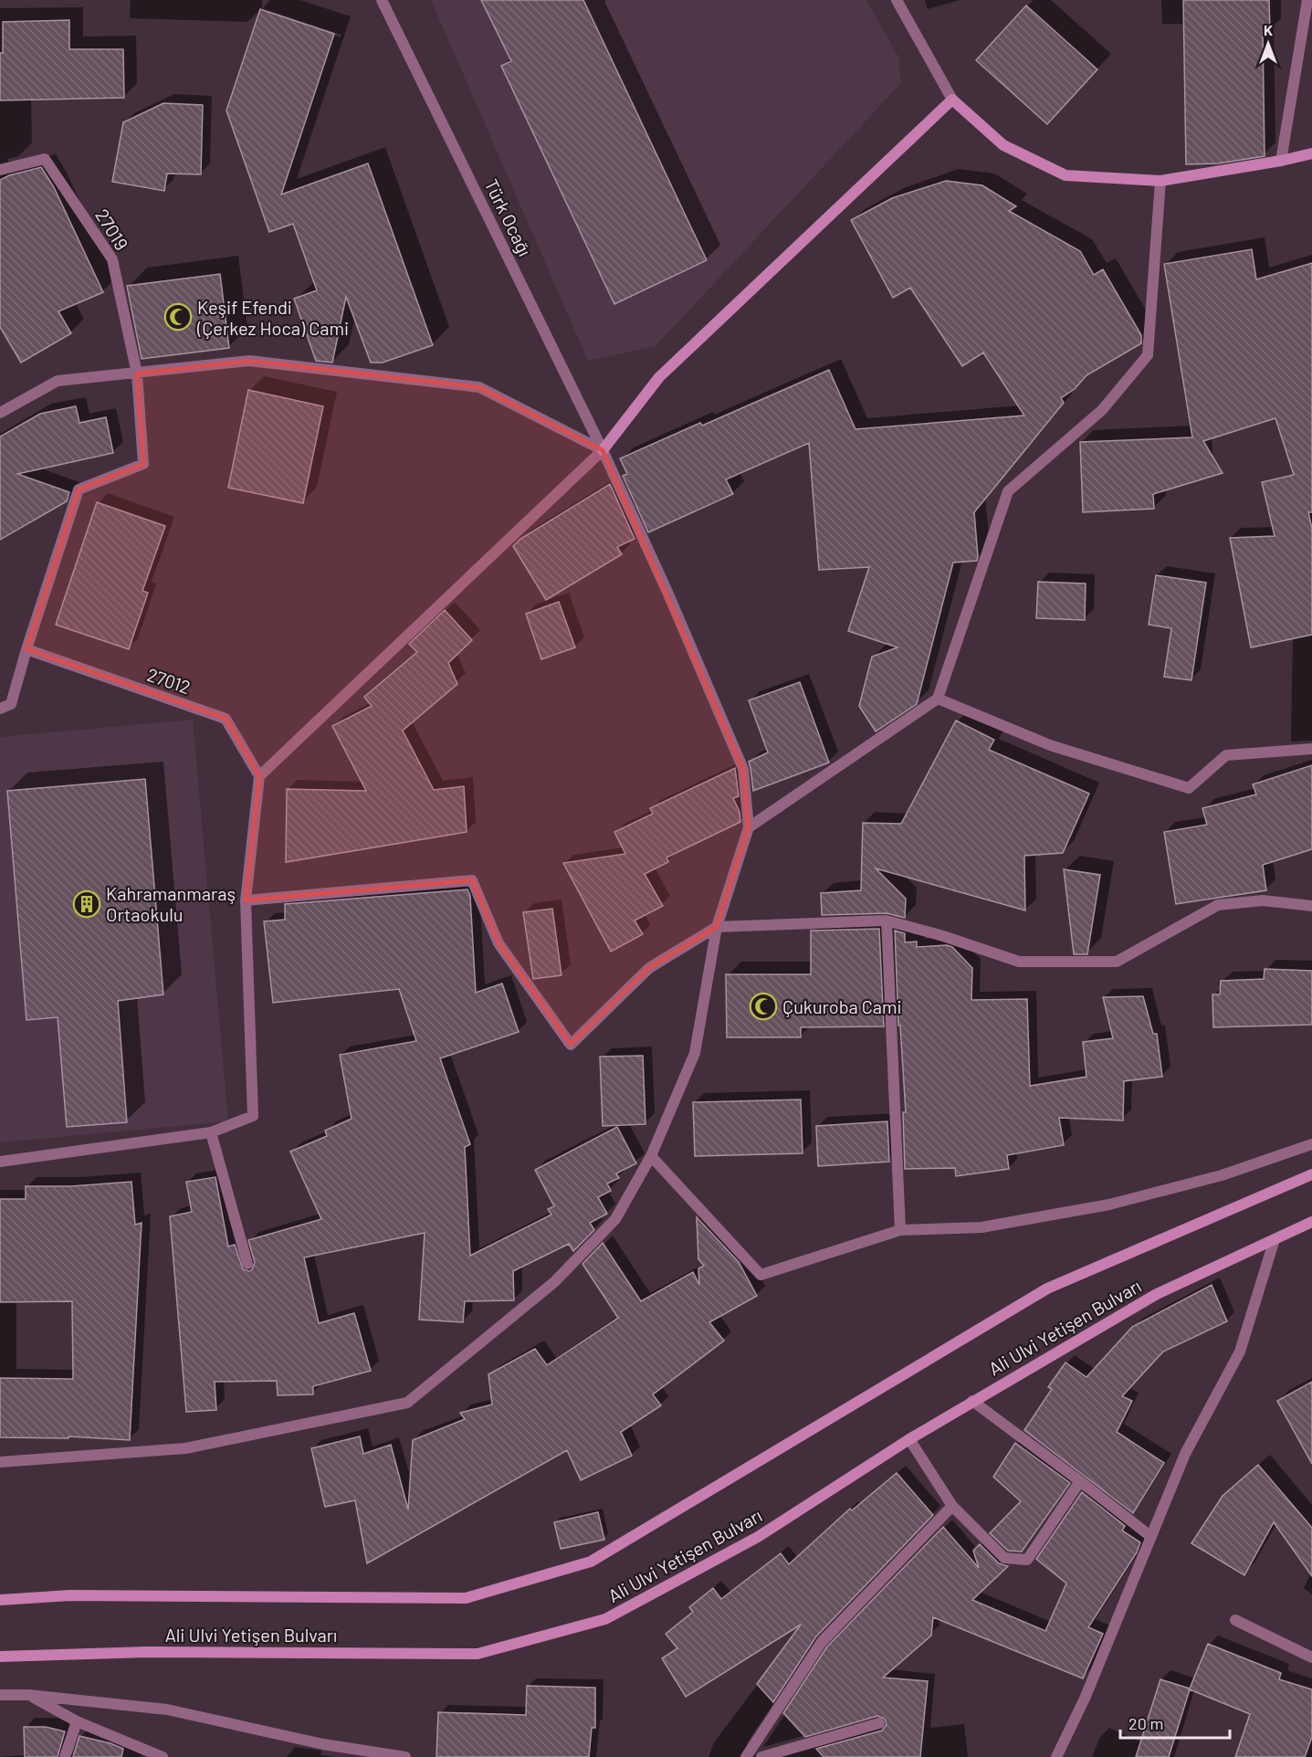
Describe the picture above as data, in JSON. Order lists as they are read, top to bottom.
{
  "streets": {
    "main road": ["Ali Ulvi Yetişen Bulvarı"],
    "street": ["Türk Ocağı", "27019", "27012"]
  },
  "places": {
    "mosque": ["Keşif Efendi (Çerkez Hoca) Cami", "Çukuroba Cami"],
    "building": ["Kahramanmaraş Ortaokulu"]
  },
  "scale_bar": "20 m",
  "north": "top"
}
